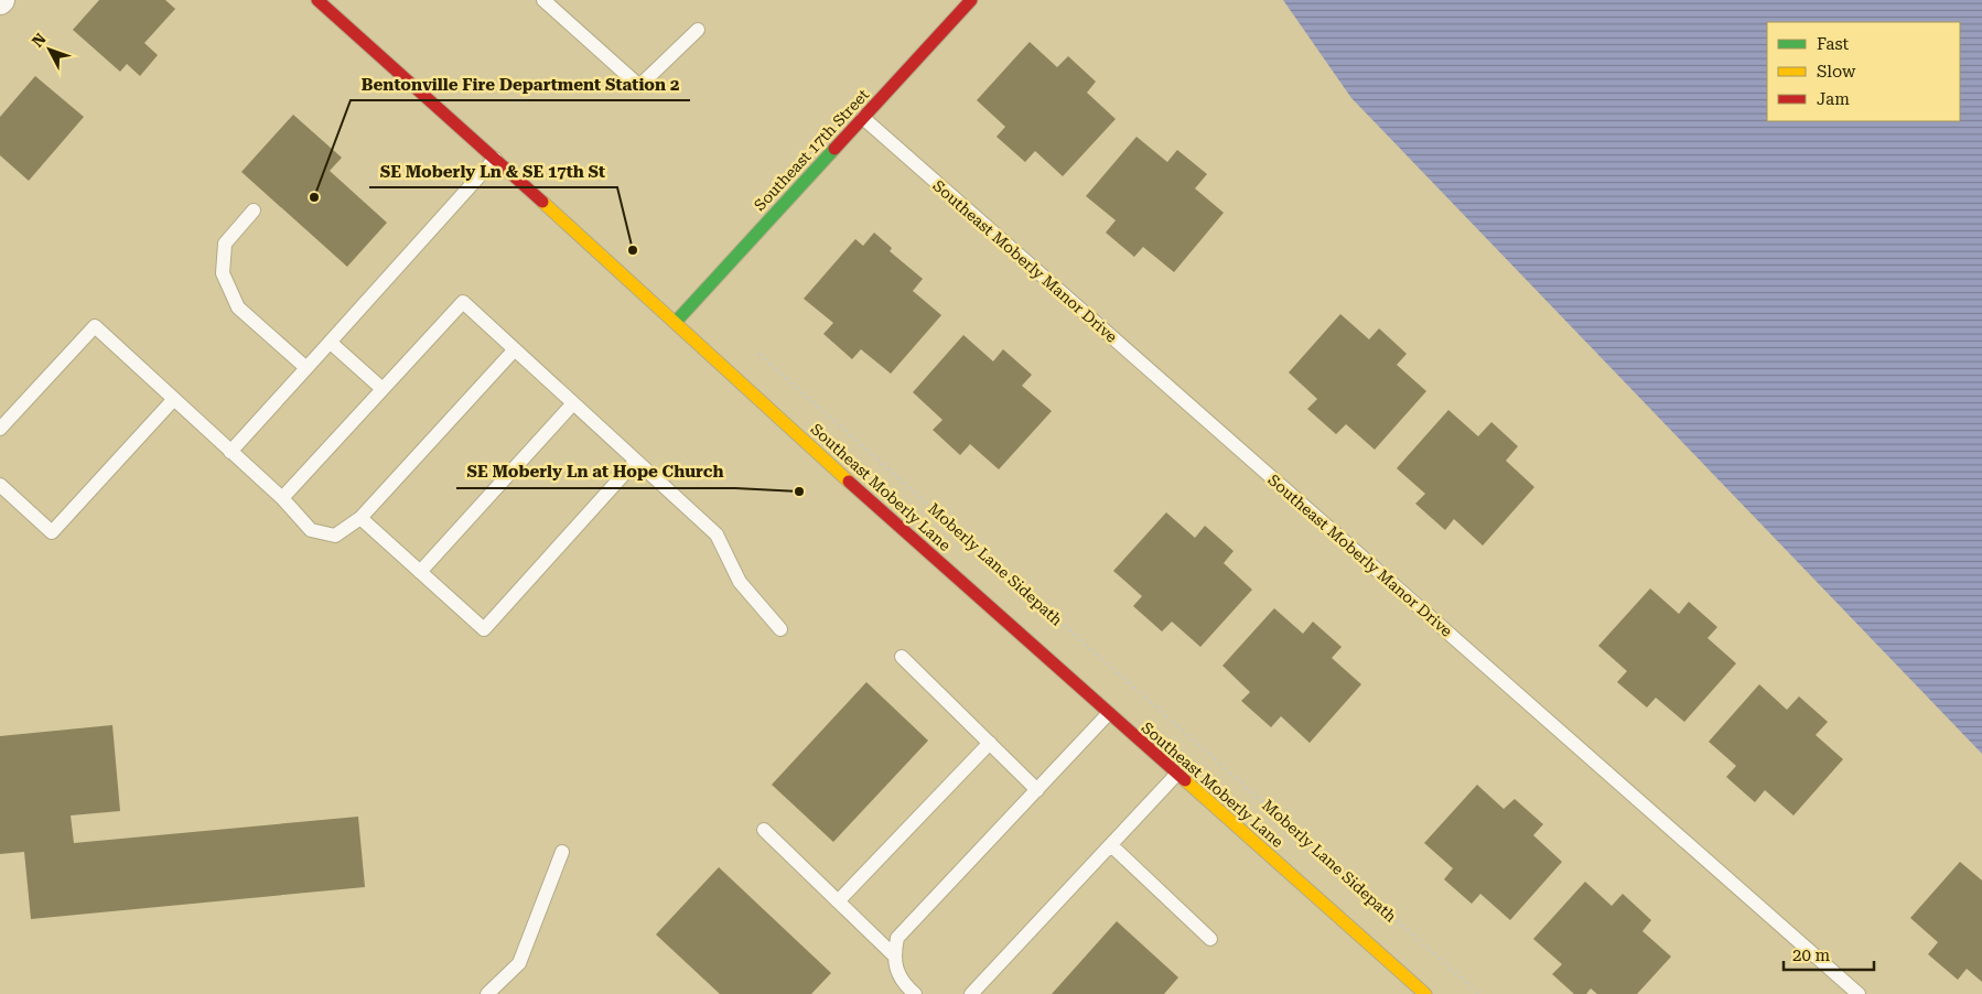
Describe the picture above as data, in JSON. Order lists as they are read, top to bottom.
{
  "streets": {
    "street": ["Southeast 17th Street", "Southeast Moberly Lane"],
    "lane": ["Southeast Moberly Manor Drive"],
    "path": ["Moberly Lane Sidepath"]
  },
  "crossings": [
    ["Southeast 17th Street", "Southeast Moberly Manor Drive"],
    ["Southeast 17th Street", "Southeast Moberly Lane"]
  ],
  "places": ["Bentonville Fire Department Station 2", "SE Moberly Ln & SE 17th St", "SE Moberly Ln at Hope Church"],
  "legend": ["Fast", "Slow", "Jam"],
  "scale_bar": "20 m",
  "north": "top left"
}
